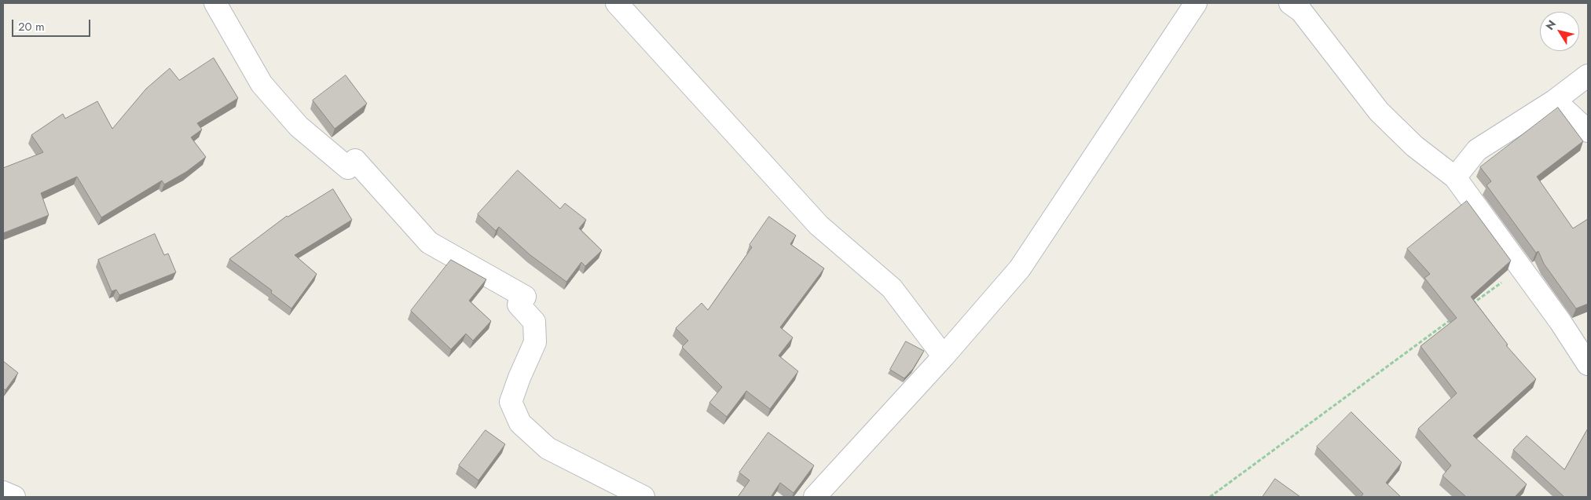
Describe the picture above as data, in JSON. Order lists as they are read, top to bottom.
{
  "scale_bar": "20 m",
  "north": "top left"
}
